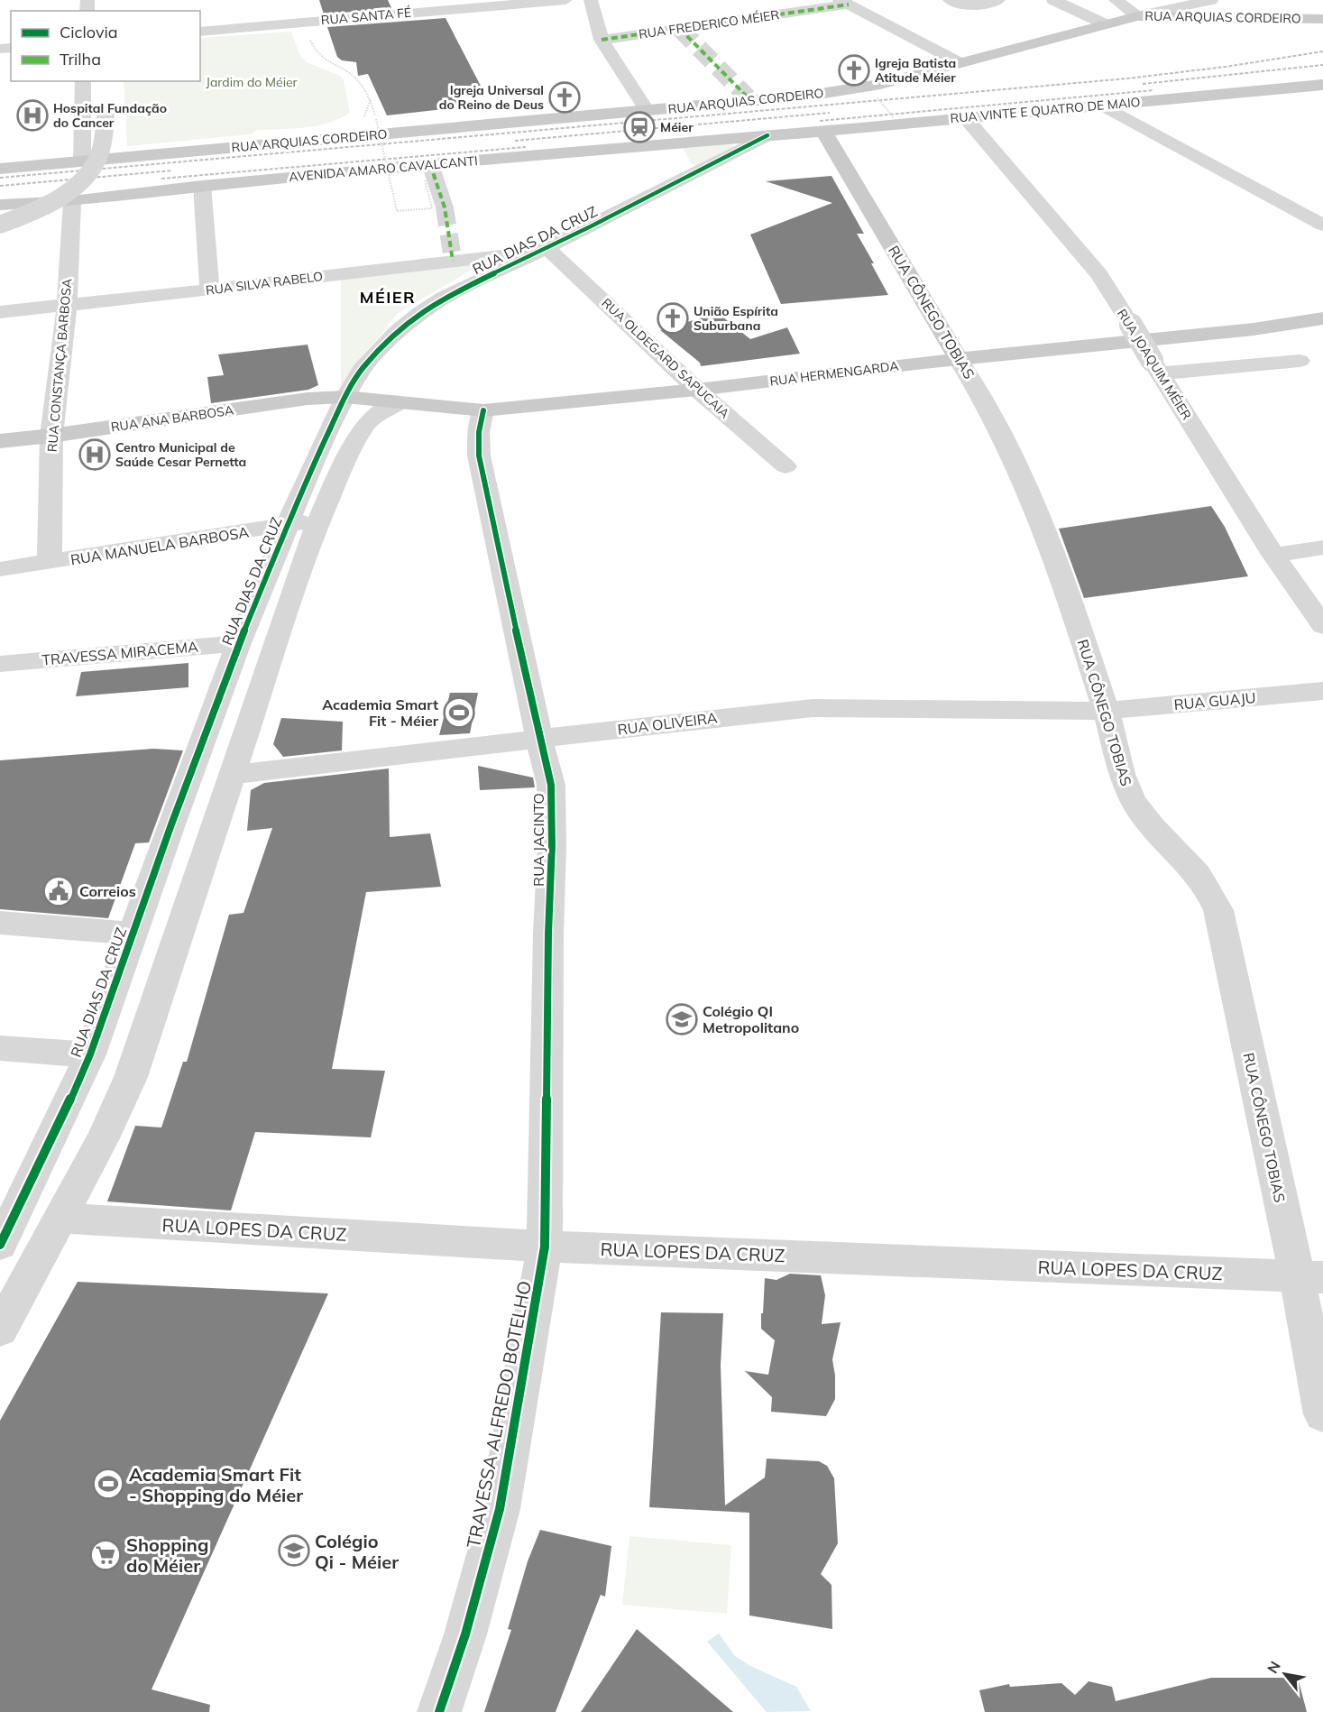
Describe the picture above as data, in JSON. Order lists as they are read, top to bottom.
{
  "streets": {
    "main road": [
      "RUA ARQUIAS CORDEIRO",
      "RUA VINTE E QUATRO DE MAIO",
      "AVENIDA AMARO CAVALCANTI",
      "RUA CÔNEGO TOBIAS",
      "RUA HERMENGARDA",
      "RUA ANA BARBOSA"
    ],
    "street": [
      "RUA SANTA FÉ",
      "RUA FREDERICO MÉIER",
      "RUA DIAS DA CRUZ",
      "RUA SILVA RABELO",
      "RUA OLDEGARD SAPUCAIA",
      "RUA JOAQUIM MÉIER",
      "RUA CONSTANÇA BARBOSA",
      "RUA MANUELA BARBOSA",
      "TRAVESSA MIRACEMA",
      "RUA GUAJU",
      "RUA OLIVEIRA",
      "RUA JACINTO",
      "RUA LOPES DA CRUZ",
      "TRAVESSA ALFREDO BOTELHO"
    ]
  },
  "crossings": [
    ["RUA VINTE E QUATRO DE MAIO", "AVENIDA AMARO CAVALCANTI"],
    ["RUA VINTE E QUATRO DE MAIO", "RUA DIAS DA CRUZ"],
    ["RUA VINTE E QUATRO DE MAIO", "RUA CÔNEGO TOBIAS"],
    ["RUA VINTE E QUATRO DE MAIO", "RUA JOAQUIM MÉIER"],
    ["AVENIDA AMARO CAVALCANTI", "RUA DIAS DA CRUZ"],
    ["AVENIDA AMARO CAVALCANTI", "RUA CONSTANÇA BARBOSA"],
    ["RUA DIAS DA CRUZ", "RUA SILVA RABELO"],
    ["RUA DIAS DA CRUZ", "RUA OLDEGARD SAPUCAIA"],
    ["RUA DIAS DA CRUZ", "RUA HERMENGARDA"],
    ["RUA DIAS DA CRUZ", "RUA ANA BARBOSA"],
    ["RUA DIAS DA CRUZ", "RUA MANUELA BARBOSA"],
    ["RUA DIAS DA CRUZ", "TRAVESSA MIRACEMA"],
    ["RUA SILVA RABELO", "RUA OLDEGARD SAPUCAIA"],
    ["RUA SILVA RABELO", "RUA CONSTANÇA BARBOSA"],
    ["RUA CÔNEGO TOBIAS", "RUA HERMENGARDA"],
    ["RUA CÔNEGO TOBIAS", "RUA GUAJU"],
    ["RUA CÔNEGO TOBIAS", "RUA OLIVEIRA"],
    ["RUA CÔNEGO TOBIAS", "RUA LOPES DA CRUZ"],
    ["RUA OLDEGARD SAPUCAIA", "RUA HERMENGARDA"],
    ["RUA CONSTANÇA BARBOSA", "RUA ANA BARBOSA"],
    ["RUA CONSTANÇA BARBOSA", "RUA MANUELA BARBOSA"],
    ["RUA HERMENGARDA", "RUA ANA BARBOSA"],
    ["RUA HERMENGARDA", "RUA JACINTO"],
    ["RUA GUAJU", "RUA OLIVEIRA"],
    ["RUA OLIVEIRA", "RUA JACINTO"],
    ["RUA JACINTO", "RUA LOPES DA CRUZ"],
    ["RUA JACINTO", "TRAVESSA ALFREDO BOTELHO"],
    ["RUA LOPES DA CRUZ", "TRAVESSA ALFREDO BOTELHO"]
  ],
  "districts": ["MÉIER"],
  "parks": ["Jardim do Méier"],
  "places": {
    "church": ["Igreja Batista Atitude Méier", "Igreja Universal do Reino de Deus", "União Espírita Suburbana"],
    "hospital": ["Hospital Fundação do Cancer", "Centro Municipal de Saúde Cesar Pernetta"],
    "station": ["Méier"],
    "sports": ["Academia Smart Fit - Méier", "Academia Smart Fit - Shopping do Méier"],
    "public building": ["Correios"],
    "school or university": ["Colégio QI Metropolitano", "Colégio Qi - Méier"],
    "supermarket": ["Shopping do Méier"]
  },
  "legend": ["Ciclovia", "Trilha"],
  "north": "top left"
}
